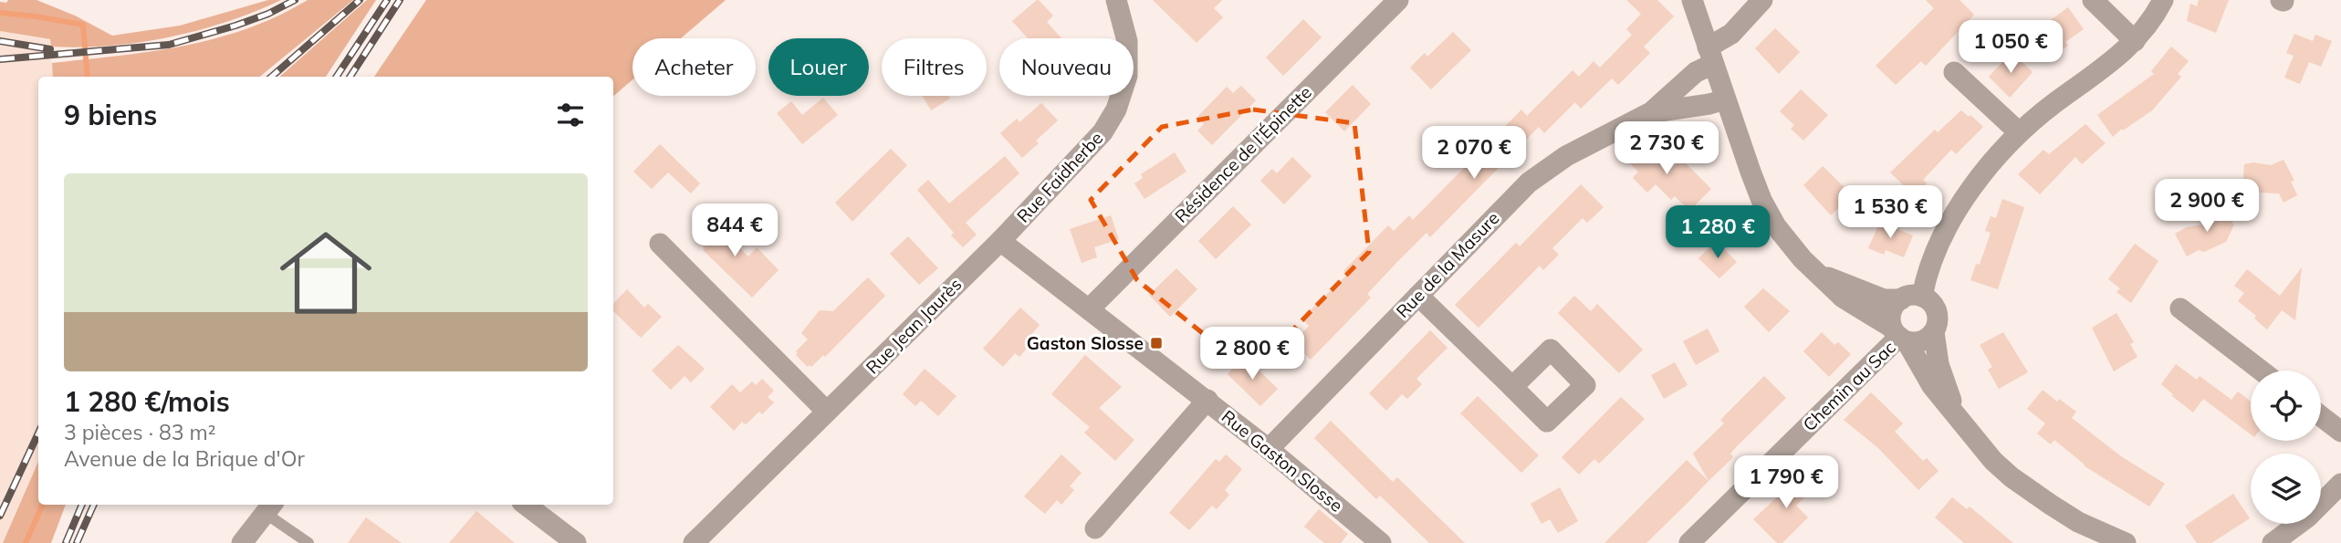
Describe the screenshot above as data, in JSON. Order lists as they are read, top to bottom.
{
  "streets": {
    "street": [
      "Résidence de l’Épinette",
      "Rue Faidherbe",
      "Rue de la Masure",
      "Rue Jean Jaurès",
      "Chemin au Sac",
      "Rue Gaston Slosse"
    ]
  },
  "crossings": [
    ["Résidence de l’Épinette", "Rue Gaston Slosse"],
    ["Rue Faidherbe", "Rue Jean Jaurès"],
    ["Rue Faidherbe", "Rue Gaston Slosse"],
    ["Rue de la Masure", "Rue Gaston Slosse"],
    ["Rue Jean Jaurès", "Rue Gaston Slosse"]
  ],
  "places": {
    "transit": ["Gaston Slosse"]
  },
  "page": {
    "price": [
      "1 050 €",
      "2 730 €",
      "2 070 €",
      "2 900 €",
      "1 530 €",
      "844 €",
      "1 280 €",
      "2 800 €",
      "1 790 €"
    ],
    "chip": [
      "Acheter",
      "Louer",
      "Filtres",
      "Nouveau"
    ],
    "heading": "9 biens",
    "list": [
      {
        "name": "1 280 €/mois",
        "note": "3 pièces · 83 m² · Avenue de la Brique d'Or"
      }
    ]
  }
}
